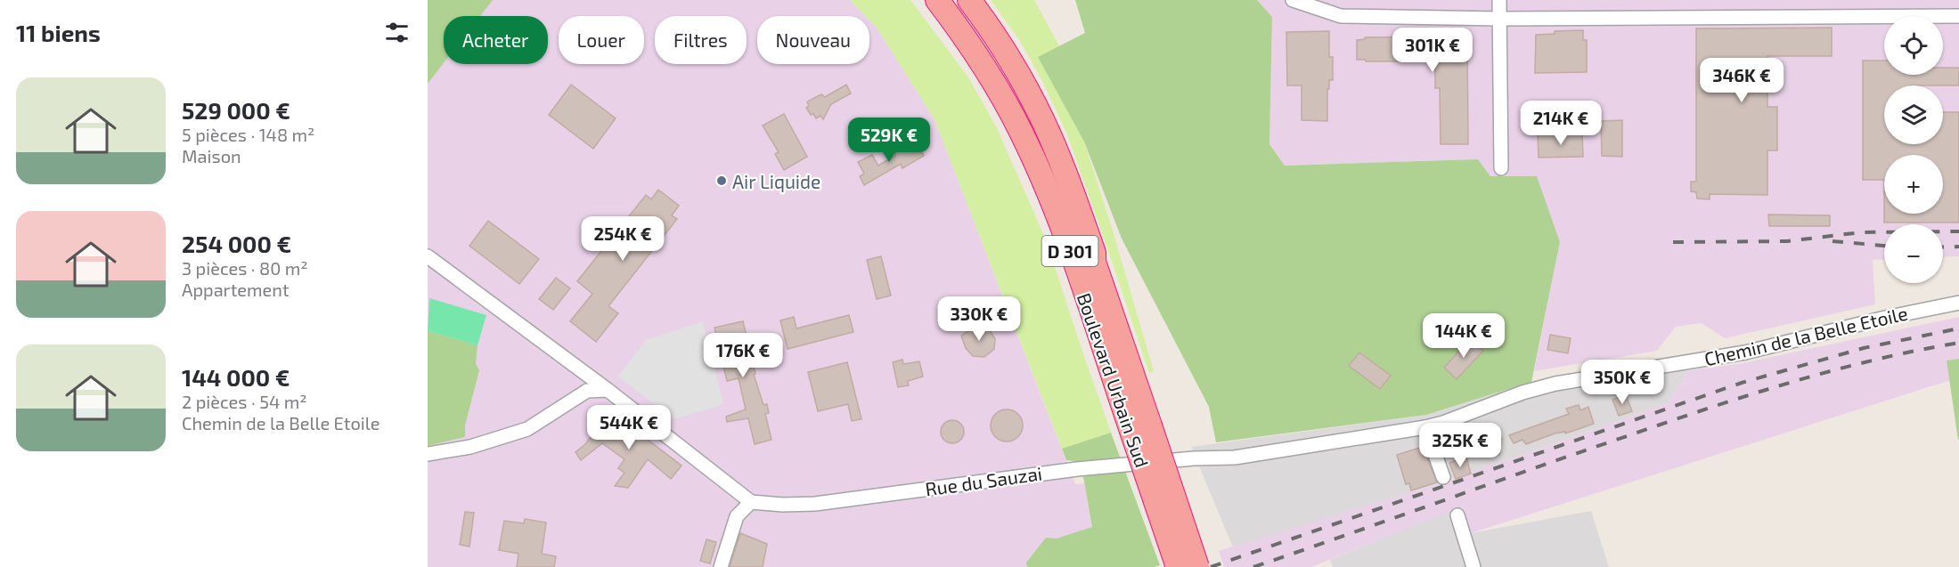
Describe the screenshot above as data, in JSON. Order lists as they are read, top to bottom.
{
  "streets": {
    "highway": ["D 301", "Boulevard Urbain Sud"],
    "street": ["Chemin de la Belle Etoile", "Rue du Sauzai"]
  },
  "crossings": [
    ["D 301", "Boulevard Urbain Sud"],
    ["Chemin de la Belle Etoile", "Rue du Sauzai"]
  ],
  "places": ["Air Liquide"],
  "page": {
    "heading": "11 biens",
    "map_buttons": ["+", "−"],
    "chip": [
      "Acheter",
      "Louer",
      "Filtres",
      "Nouveau"
    ],
    "price": [
      "301K €",
      "346K €",
      "214K €",
      "529K €",
      "254K €",
      "330K €",
      "144K €",
      "176K €",
      "350K €",
      "544K €",
      "325K €"
    ],
    "list": [
      {
        "name": "529 000 €",
        "note": "5 pièces · 148 m² · Maison"
      },
      {
        "name": "254 000 €",
        "note": "3 pièces · 80 m² · Appartement"
      },
      {
        "name": "144 000 €",
        "note": "2 pièces · 54 m² · Chemin de la Belle Etoile"
      }
    ]
  }
}
